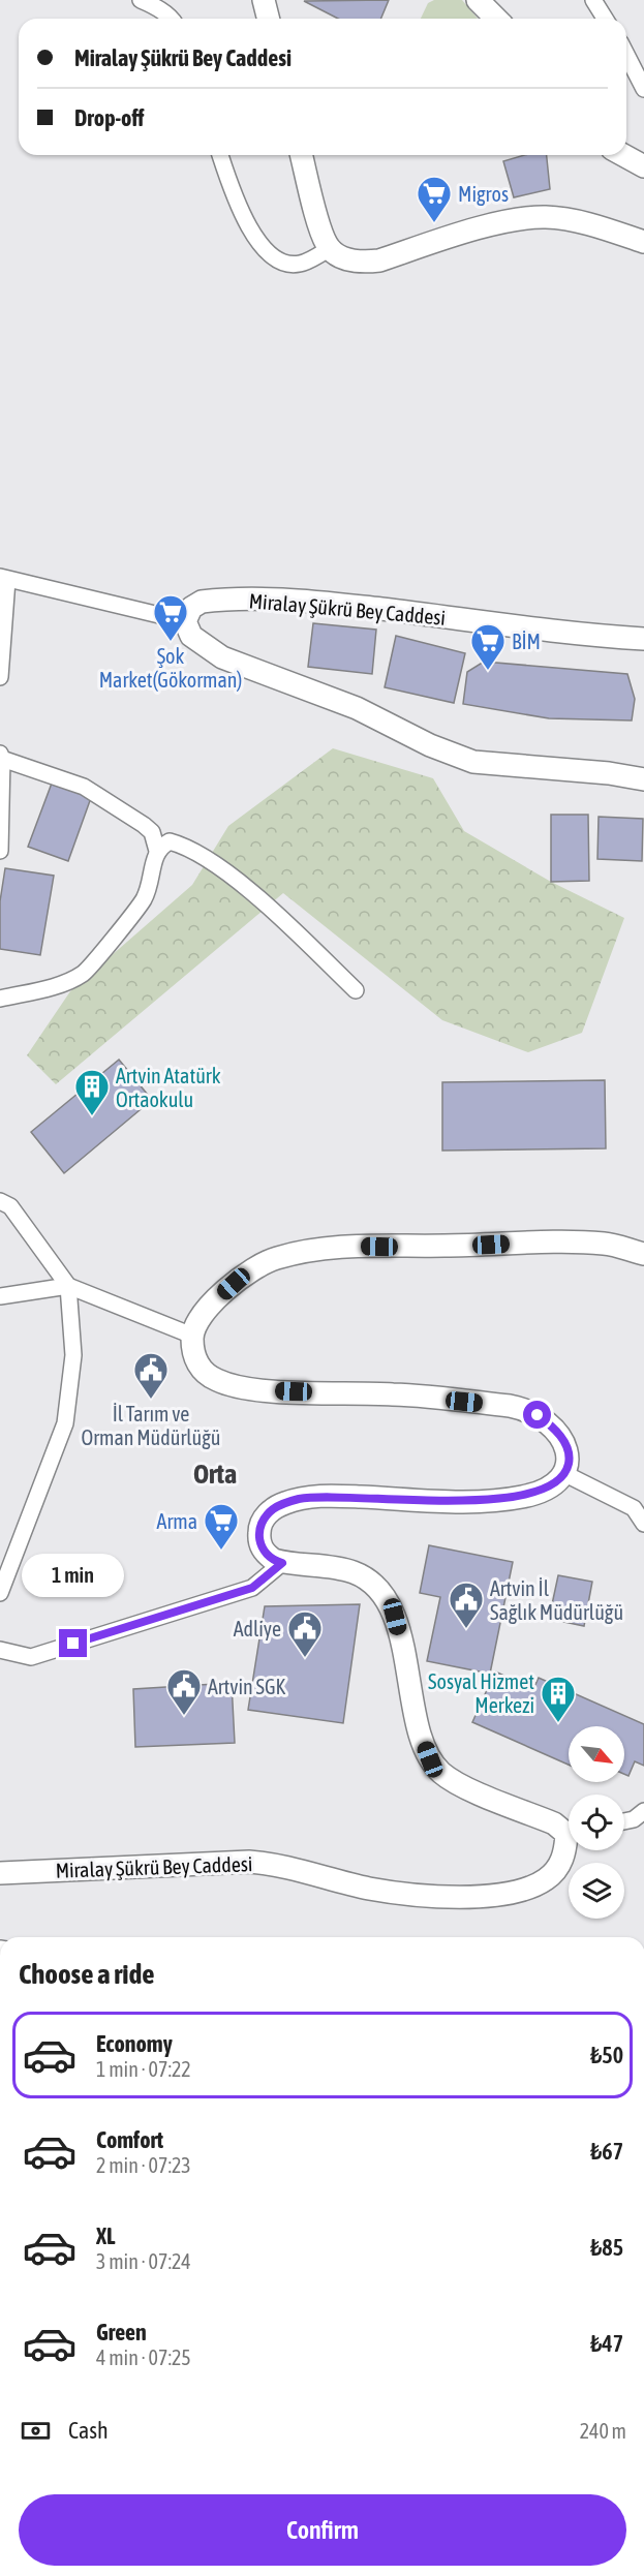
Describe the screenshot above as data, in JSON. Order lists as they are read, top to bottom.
{
  "streets": {
    "main road": ["Miralay Şükrü Bey Caddesi"]
  },
  "districts": ["Orta"],
  "places": {
    "supermarket": [
      "Migros",
      "Şok Market(Gökorman)",
      "BİM",
      "Arma"
    ],
    "building": ["Artvin Atatürk Ortaokulu", "Sosyal Hizmet Merkezi"],
    "public building": [
      "İl Tarım ve Orman Müdürlüğü",
      "Artvin İl Sağlık Müdürlüğü",
      "Adliye",
      "Artvin SGK"
    ]
  },
  "north": "bottom right",
  "page": {
    "banner": ["Miralay Şükrü Bey Caddesi", "Drop-off"],
    "bubble": "1 min",
    "heading": "Choose a ride",
    "list": [
      {
        "name": "Economy",
        "note": "1 min · 07:22",
        "value": "₺50"
      },
      {
        "name": "Comfort",
        "note": "2 min · 07:23",
        "value": "₺67"
      },
      {
        "name": "XL",
        "note": "3 min · 07:24",
        "value": "₺85"
      },
      {
        "name": "Green",
        "note": "4 min · 07:25",
        "value": "₺47"
      }
    ],
    "pay": ["Cash", "240 m"],
    "buttons": "Confirm"
  }
}
